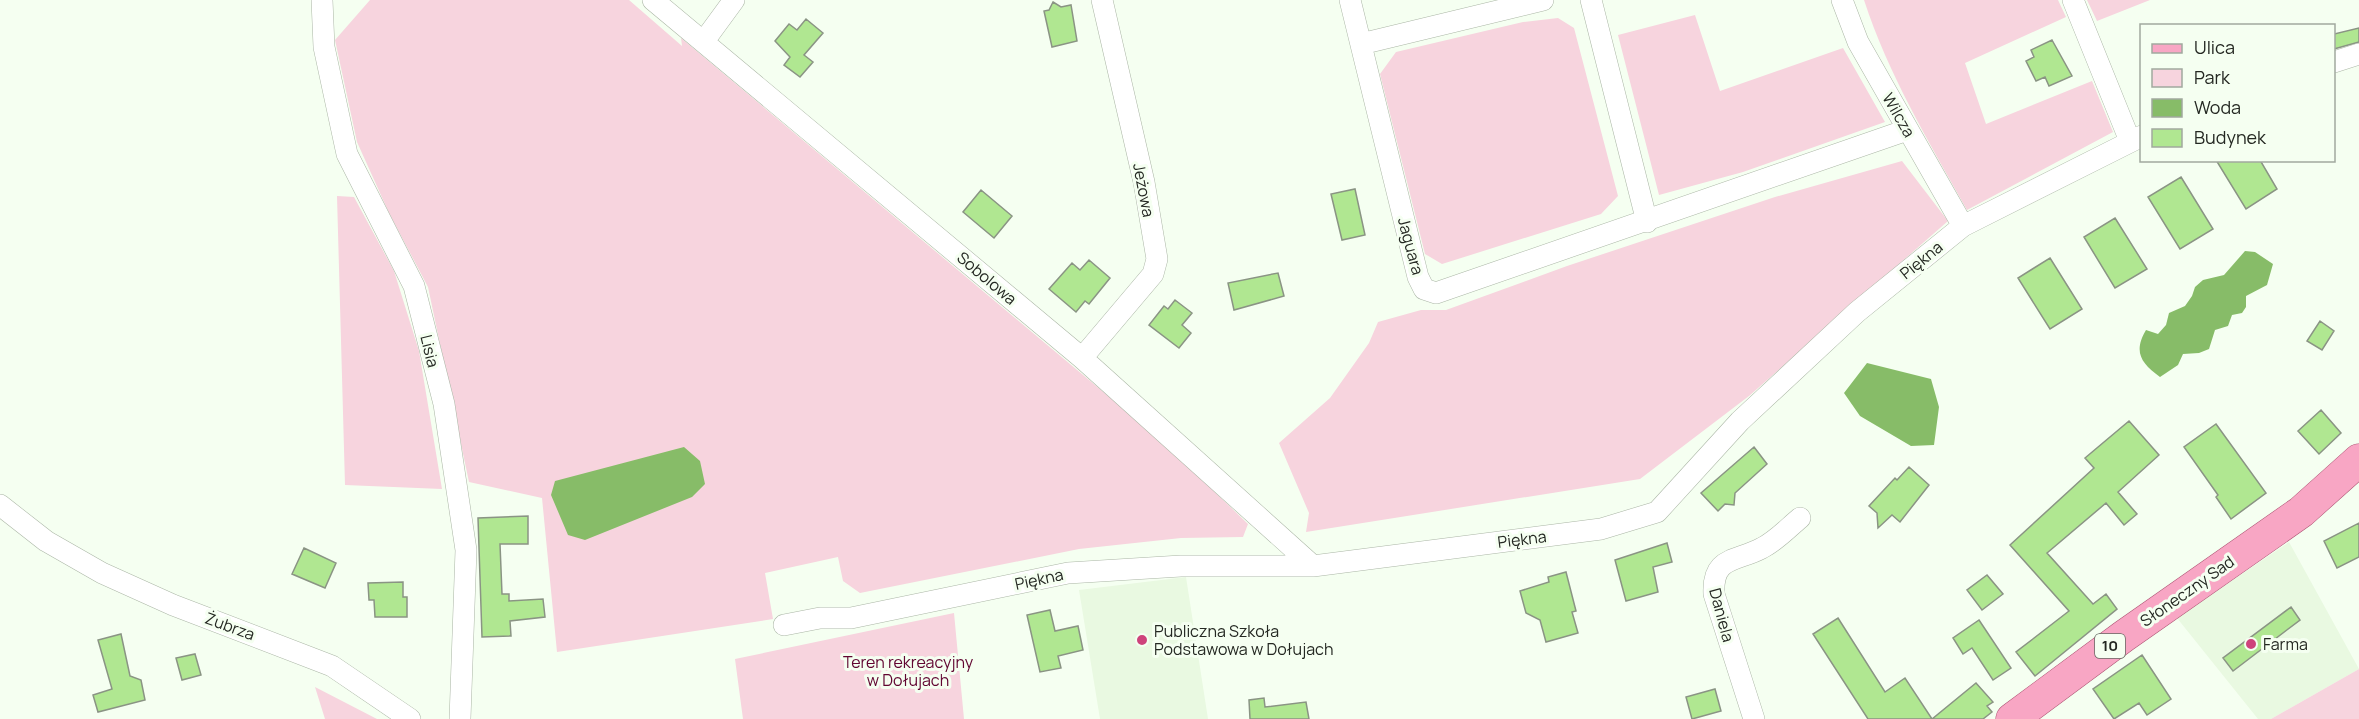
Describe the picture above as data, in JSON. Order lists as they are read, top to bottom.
{
  "streets": {
    "main road": ["Słoneczny Sad", "10"],
    "street": [
      "Wilcza",
      "Jeżowa",
      "Jaguara",
      "Piękna",
      "Sobolowa",
      "Lisia",
      "Daniela",
      "Żubrza"
    ]
  },
  "crossings": [
    ["Wilcza", "Jaguara"],
    ["Wilcza", "Piękna"],
    ["Jeżowa", "Sobolowa"],
    ["Piękna", "Sobolowa"]
  ],
  "parks": ["Teren rekreacyjny w Dołujach"],
  "places": ["Publiczna Szkoła Podstawowa w Dołujach", "Farma"],
  "legend": [
    "Ulica",
    "Park",
    "Woda",
    "Budynek"
  ]
}
